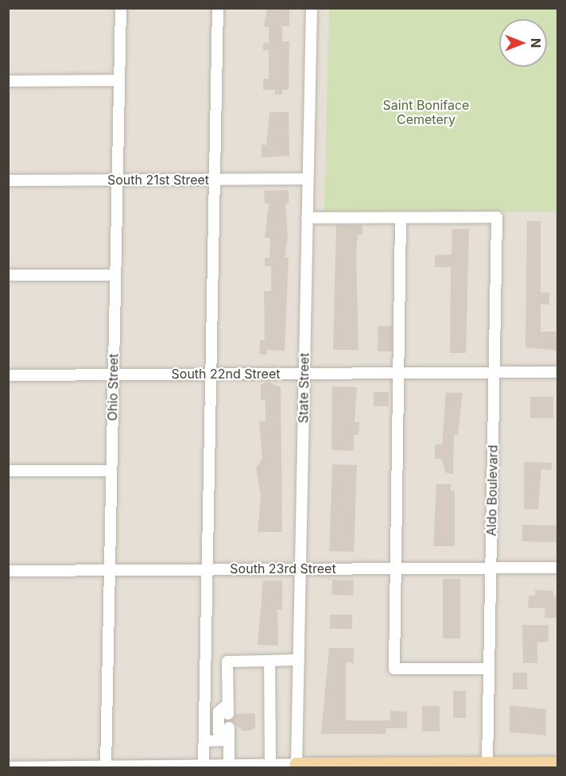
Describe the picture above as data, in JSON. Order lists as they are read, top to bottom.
{
  "streets": {
    "street": [
      "South 21st Street",
      "South 22nd Street",
      "Ohio Street",
      "State Street",
      "Aldo Boulevard",
      "South 23rd Street"
    ]
  },
  "crossings": [
    ["South 21st Street", "Ohio Street"],
    ["South 21st Street", "State Street"],
    ["South 22nd Street", "Ohio Street"],
    ["South 22nd Street", "State Street"],
    ["South 22nd Street", "Aldo Boulevard"],
    ["Ohio Street", "South 23rd Street"],
    ["State Street", "South 23rd Street"],
    ["Aldo Boulevard", "South 23rd Street"]
  ],
  "parks": ["Saint Boniface Cemetery"],
  "north": "right"
}
